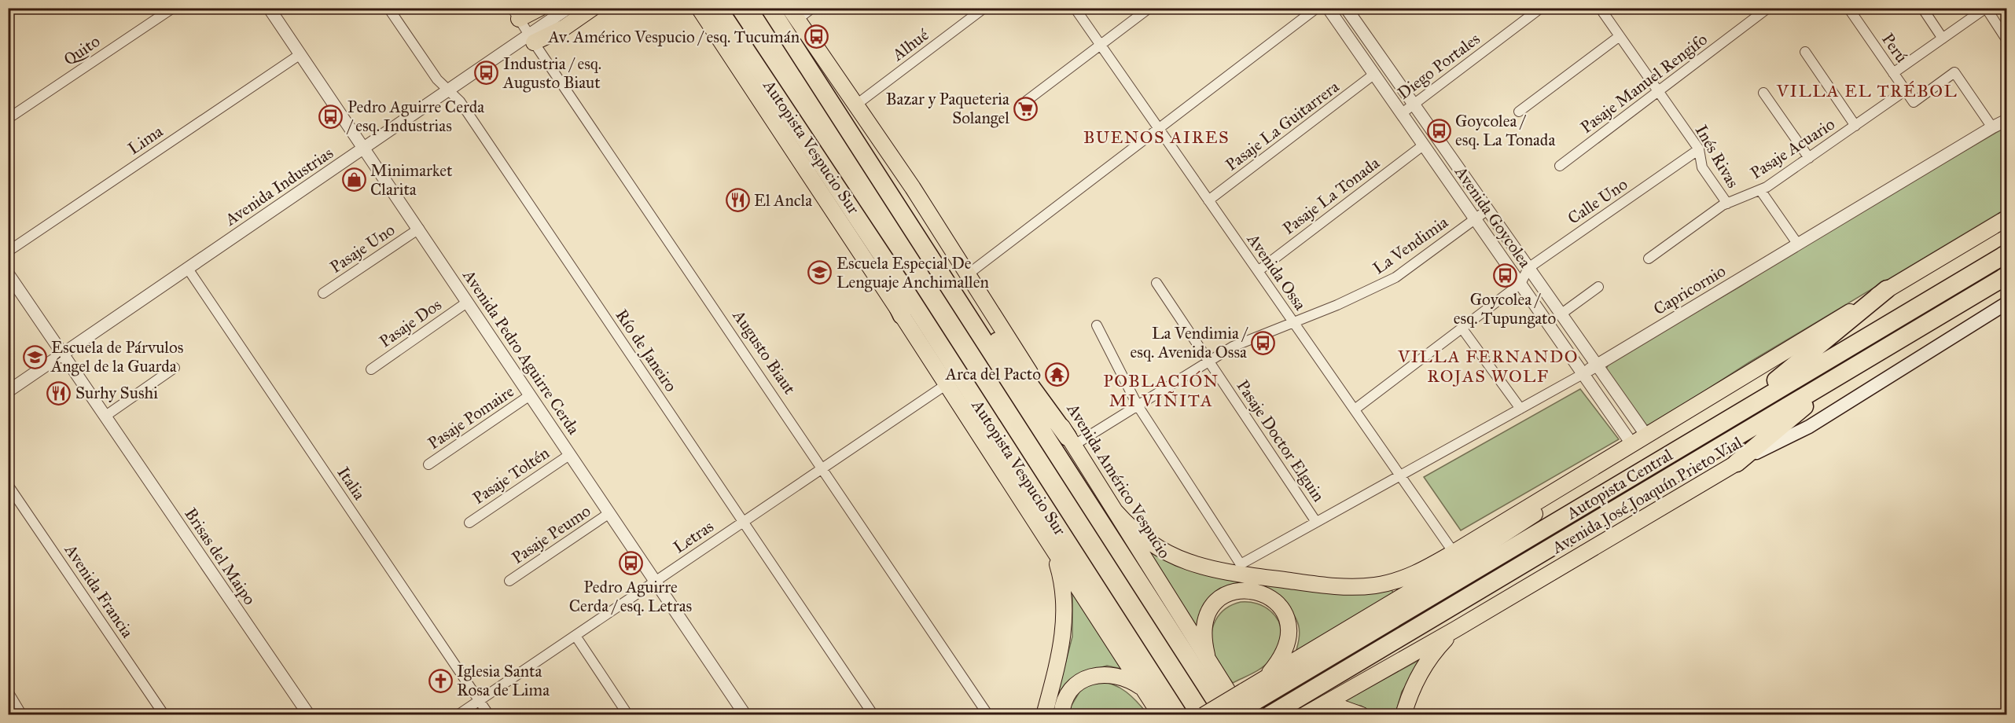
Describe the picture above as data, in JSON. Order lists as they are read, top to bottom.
{
  "streets": {
    "highway": ["Autopista Vespucio Sur", "Autopista Central"],
    "main road": ["Avenida Américo Vespucio", "Avenida José Joaquín Prieto Vial"],
    "street": [
      "Alhué",
      "Perú",
      "Quito",
      "Diego Portales",
      "Pasaje Manuel Rengifo",
      "Pasaje La Guitarrera",
      "Lima",
      "Pasaje Acuario",
      "Inés Rivas",
      "Avenida Industrias",
      "Pasaje La Tonada",
      "Calle Uno",
      "Avenida Goycolea",
      "La Vendimia",
      "Pasaje Uno",
      "Avenida Ossa",
      "Capricornio",
      "Pasaje Dos",
      "Río de Janeiro",
      "Avenida Pedro Aguirre Cerda",
      "Augusto Biaut",
      "Pasaje Pomaire",
      "Pasaje Doctor Elguin",
      "Pasaje Toltén",
      "Italia",
      "Pasaje Peumo",
      "Letras",
      "Brisas del Maipo",
      "Avenida Francia"
    ]
  },
  "crossings": [
    ["Alhué", "Avenida Américo Vespucio"],
    ["Perú", "Pasaje Acuario"],
    ["Diego Portales", "Avenida Goycolea"],
    ["Pasaje Manuel Rengifo", "Inés Rivas"],
    ["Pasaje La Guitarrera", "Avenida Goycolea"],
    ["Pasaje La Guitarrera", "Avenida Ossa"],
    ["Lima", "Avenida Pedro Aguirre Cerda"],
    ["Pasaje Acuario", "Inés Rivas"],
    ["Inés Rivas", "Calle Uno"],
    ["Inés Rivas", "Capricornio"],
    ["Avenida Industrias", "Río de Janeiro"],
    ["Avenida Industrias", "Avenida Pedro Aguirre Cerda"],
    ["Avenida Industrias", "Augusto Biaut"],
    ["Avenida Industrias", "Italia"],
    ["Avenida Industrias", "Brisas del Maipo"],
    ["Pasaje La Tonada", "Avenida Goycolea"],
    ["Pasaje La Tonada", "Avenida Ossa"],
    ["Calle Uno", "Avenida Goycolea"],
    ["Avenida Goycolea", "La Vendimia"],
    ["Avenida Goycolea", "Capricornio"],
    ["La Vendimia", "Avenida Ossa"],
    ["La Vendimia", "Capricornio"],
    ["La Vendimia", "Pasaje Doctor Elguin"],
    ["La Vendimia", "Avenida Américo Vespucio"],
    ["Pasaje Uno", "Avenida Pedro Aguirre Cerda"],
    ["Avenida Ossa", "Capricornio"],
    ["Capricornio", "Pasaje Doctor Elguin"],
    ["Pasaje Dos", "Avenida Pedro Aguirre Cerda"],
    ["Río de Janeiro", "Letras"],
    ["Avenida Pedro Aguirre Cerda", "Pasaje Pomaire"],
    ["Avenida Pedro Aguirre Cerda", "Pasaje Toltén"],
    ["Avenida Pedro Aguirre Cerda", "Pasaje Peumo"],
    ["Avenida Pedro Aguirre Cerda", "Letras"],
    ["Augusto Biaut", "Letras"],
    ["Avenida Américo Vespucio", "Autopista Central"],
    ["Italia", "Letras"]
  ],
  "districts": [
    "VILLA EL TRÉBOL",
    "BUENOS AIRES",
    "VILLA FERNANDO ROJAS WOLF",
    "POBLACIÓN MI VIÑITA"
  ],
  "places": {
    "bus stop": [
      "Av. Américo Vespucio / esq. Tucumán",
      "Industria / esq. Augusto Biaut",
      "Pedro Aguirre Cerda / esq. Industrias",
      "Goycolea / esq. La Tonada",
      "Goycolea / esq. Tupungato",
      "La Vendimia / esq. Avenida Ossa",
      "Pedro Aguirre Cerda / esq. Letras"
    ],
    "supermarket": ["Bazar y Paqueteria Solangel"],
    "shop": ["Minimarket Clarita"],
    "restaurant": ["El Ancla", "Surhy Sushi"],
    "school or university": ["Escuela Especial De Lenguaje Anchimallen", "Escuela de Párvulos Ángel de la Guarda"],
    "temple": ["Arca del Pacto"],
    "church": ["Iglesia Santa Rosa de Lima"]
  }
}
